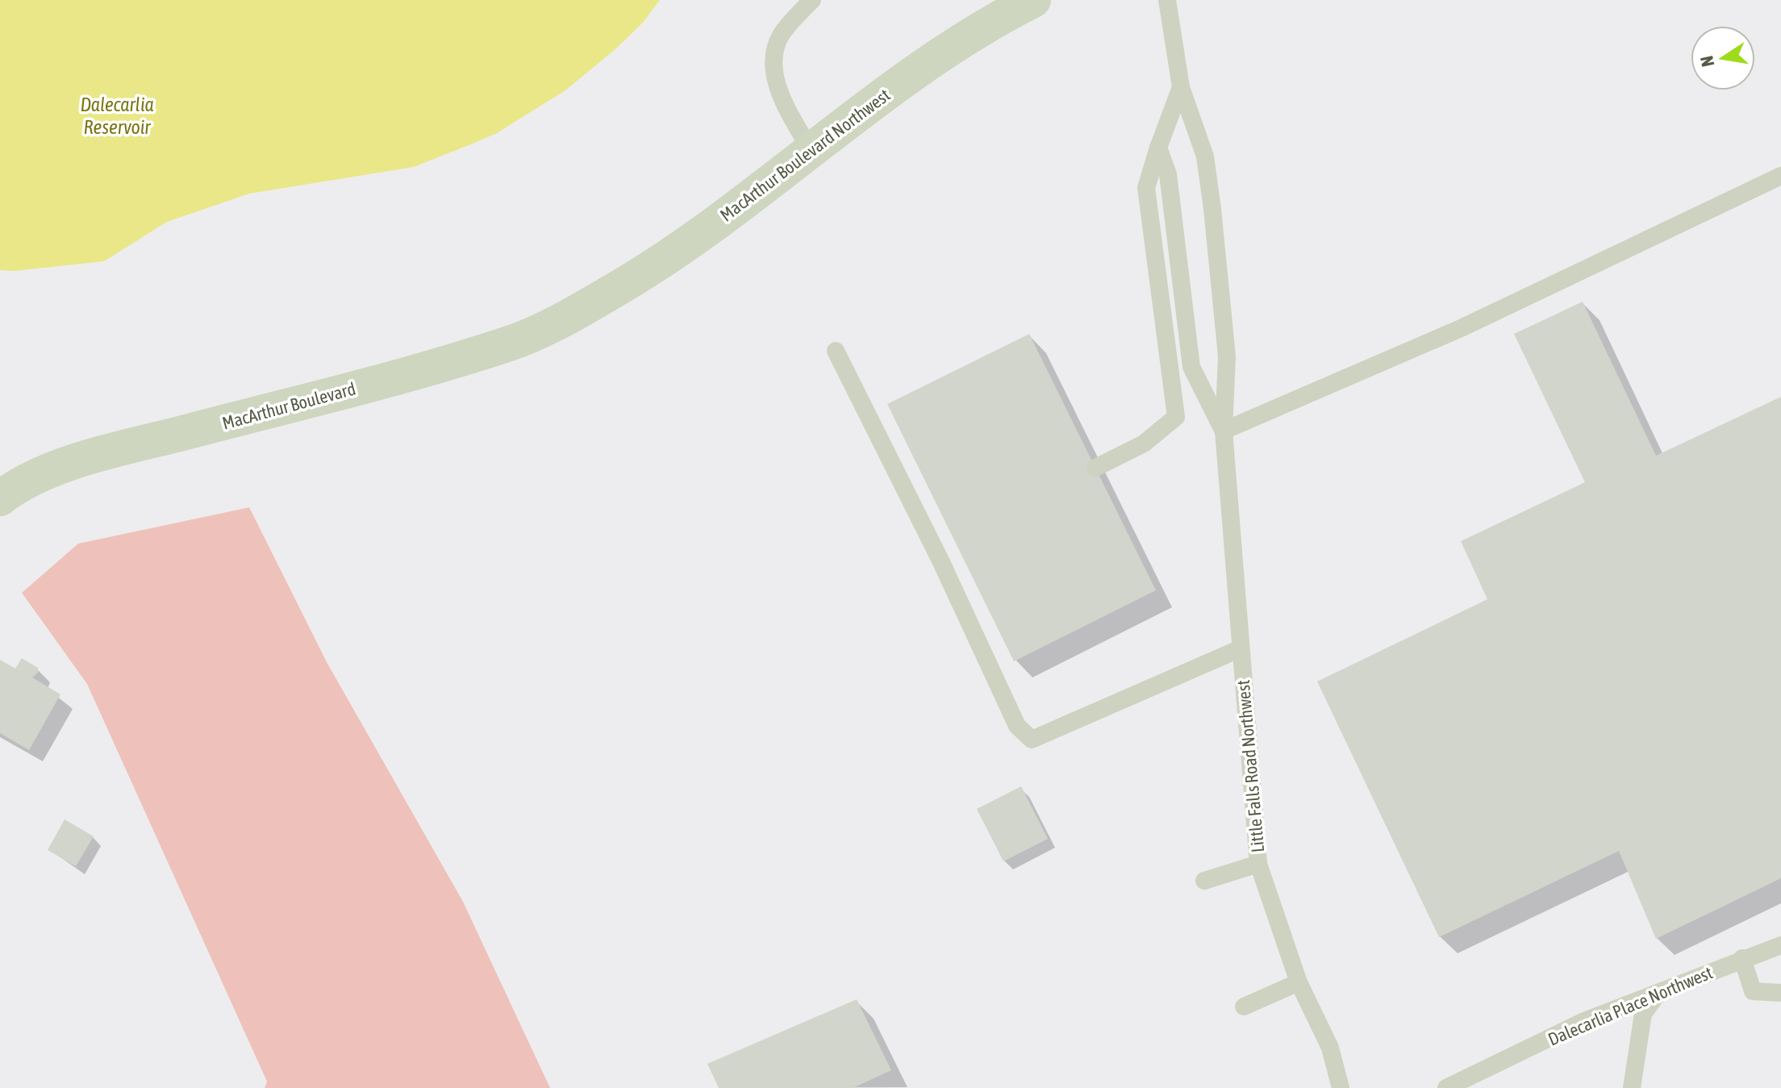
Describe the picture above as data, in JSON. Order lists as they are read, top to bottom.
{
  "streets": {
    "main road": ["MacArthur Boulevard Northwest", "MacArthur Boulevard"],
    "lane": ["Little Falls Road Northwest", "Dalecarlia Place Northwest"]
  },
  "crossings": [
    ["MacArthur Boulevard Northwest", "MacArthur Boulevard"]
  ],
  "water": ["Dalecarlia Reservoir"],
  "north": "left"
}
